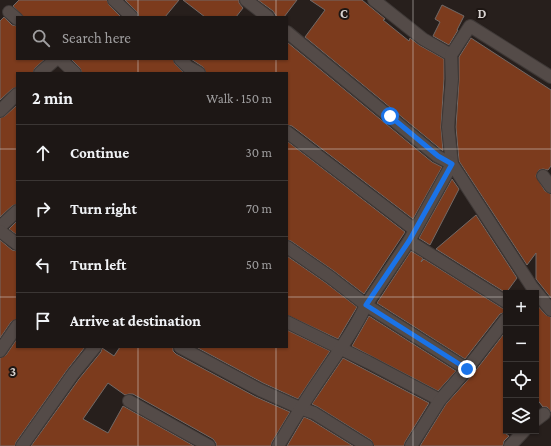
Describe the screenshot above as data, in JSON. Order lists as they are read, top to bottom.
{
  "page": {
    "search": "Search here",
    "heading": ["2 min", "Walk · 150 m"],
    "list": [
      ["Continue", "30 m"],
      ["Turn right", "70 m"],
      ["Turn left", "50 m"],
      "Arrive at destination"
    ],
    "map_buttons": ["+", "−"]
  },
  "grid": {
    "columns": ["C", "D"],
    "rows": ["3"]
  }
}
